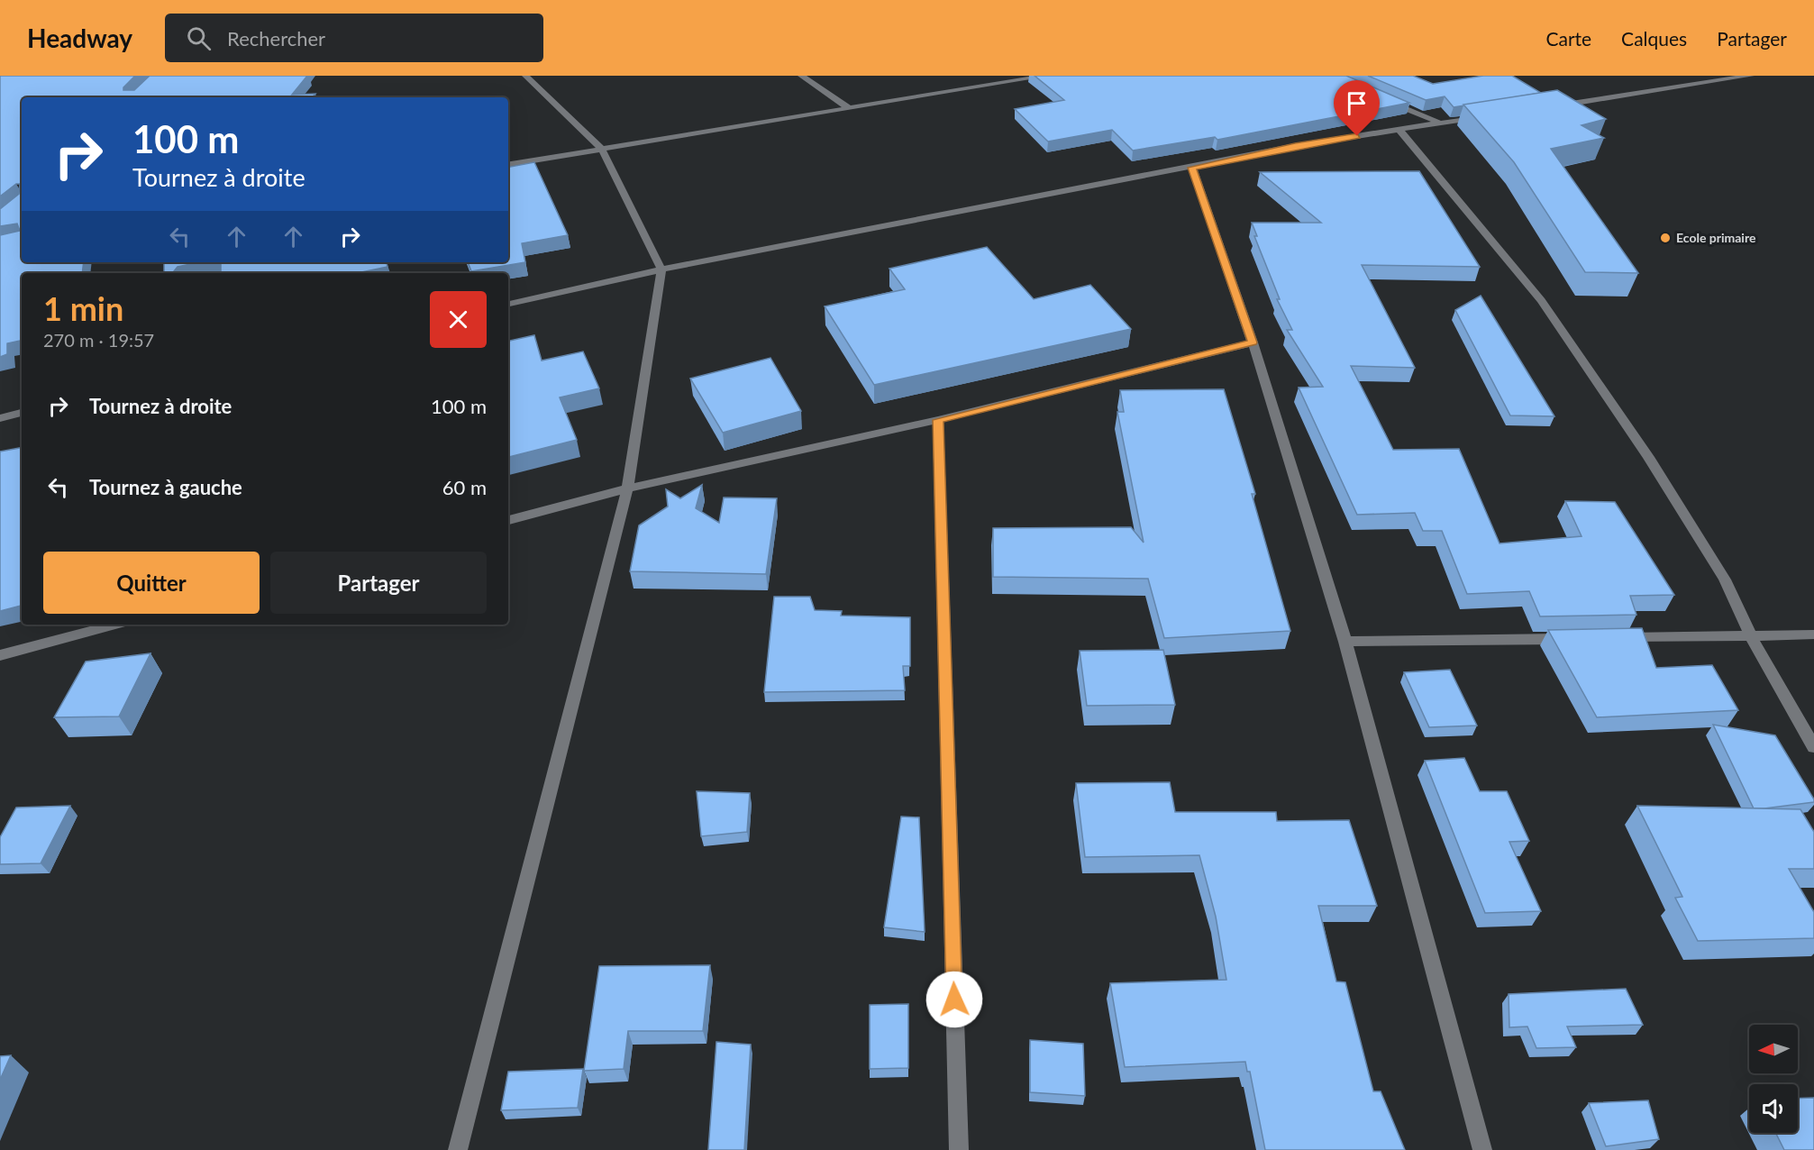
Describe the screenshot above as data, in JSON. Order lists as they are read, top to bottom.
{
  "places": ["Ecole primaire"],
  "north": "left",
  "page": {
    "header": "Headway",
    "search": "Rechercher",
    "nav": ["Carte", "Calques", "Partager"],
    "turn": ["100 m", "Tournez à droite"],
    "heading": ["1 min", "270 m · 19:57"],
    "list": [
      {
        "name": "Tournez à droite",
        "value": "100 m"
      },
      {
        "name": "Tournez à gauche",
        "value": "60 m"
      }
    ],
    "buttons": ["Quitter", "Partager"]
  }
}
